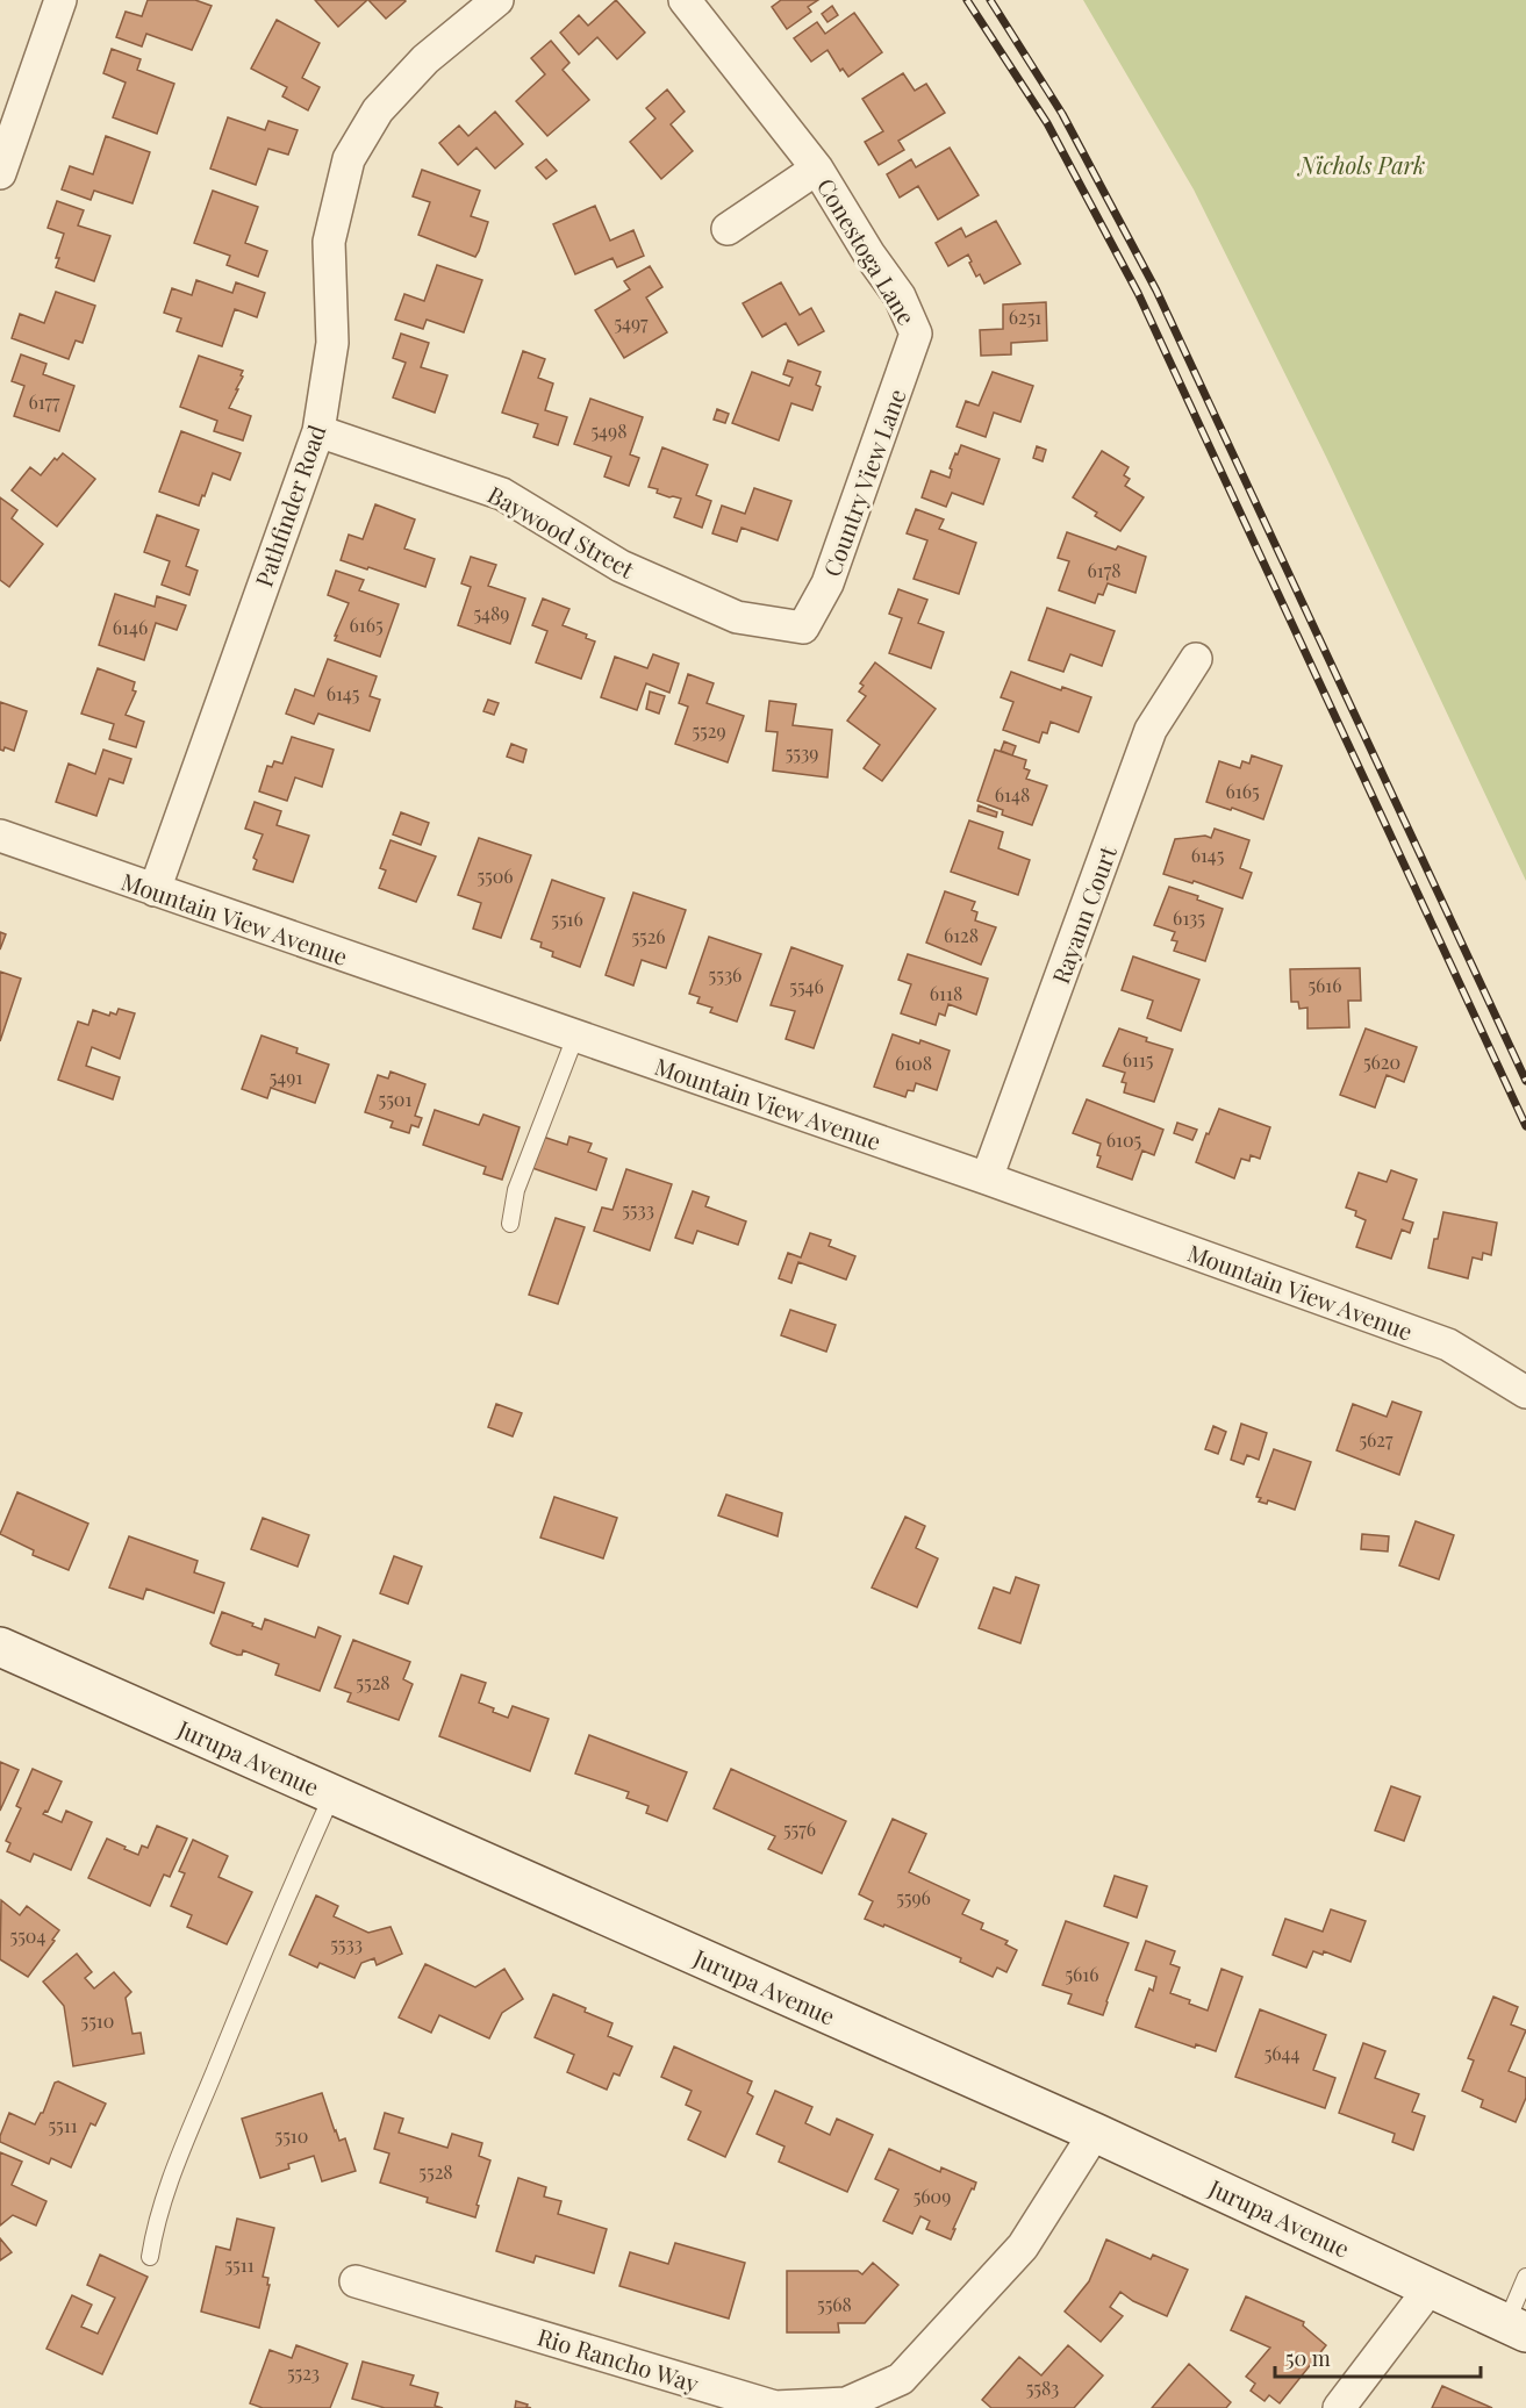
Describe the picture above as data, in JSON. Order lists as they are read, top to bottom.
{
  "streets": {
    "main road": ["Jurupa Avenue"],
    "street": [
      "Conestoga Lane",
      "Country View Lane",
      "Pathfinder Road",
      "Baywood Street",
      "Rayann Court",
      "Mountain View Avenue",
      "Rio Rancho Way"
    ]
  },
  "crossings": [
    ["Conestoga Lane", "Country View Lane"],
    ["Country View Lane", "Baywood Street"],
    ["Pathfinder Road", "Baywood Street"],
    ["Pathfinder Road", "Mountain View Avenue"],
    ["Rayann Court", "Mountain View Avenue"],
    ["Jurupa Avenue", "Rio Rancho Way"]
  ],
  "parks": ["Nichols Park"],
  "house_numbers": [
    "6251",
    "5497",
    "6177",
    "5498",
    "6178",
    "5489",
    "6165",
    "6146",
    "6145",
    "5529",
    "5539",
    "6165",
    "6148",
    "6145",
    "5506",
    "6135",
    "5516",
    "6128",
    "5526",
    "5536",
    "5616",
    "5546",
    "6118",
    "6115",
    "5620",
    "6108",
    "5491",
    "5501",
    "6105",
    "5533",
    "5627",
    "5528",
    "5576",
    "5596",
    "5504",
    "5533",
    "5616",
    "5510",
    "5644",
    "5511",
    "5510",
    "5528",
    "5609",
    "5511",
    "5568",
    "5523",
    "5583"
  ],
  "scale_bar": "50 m"
}
